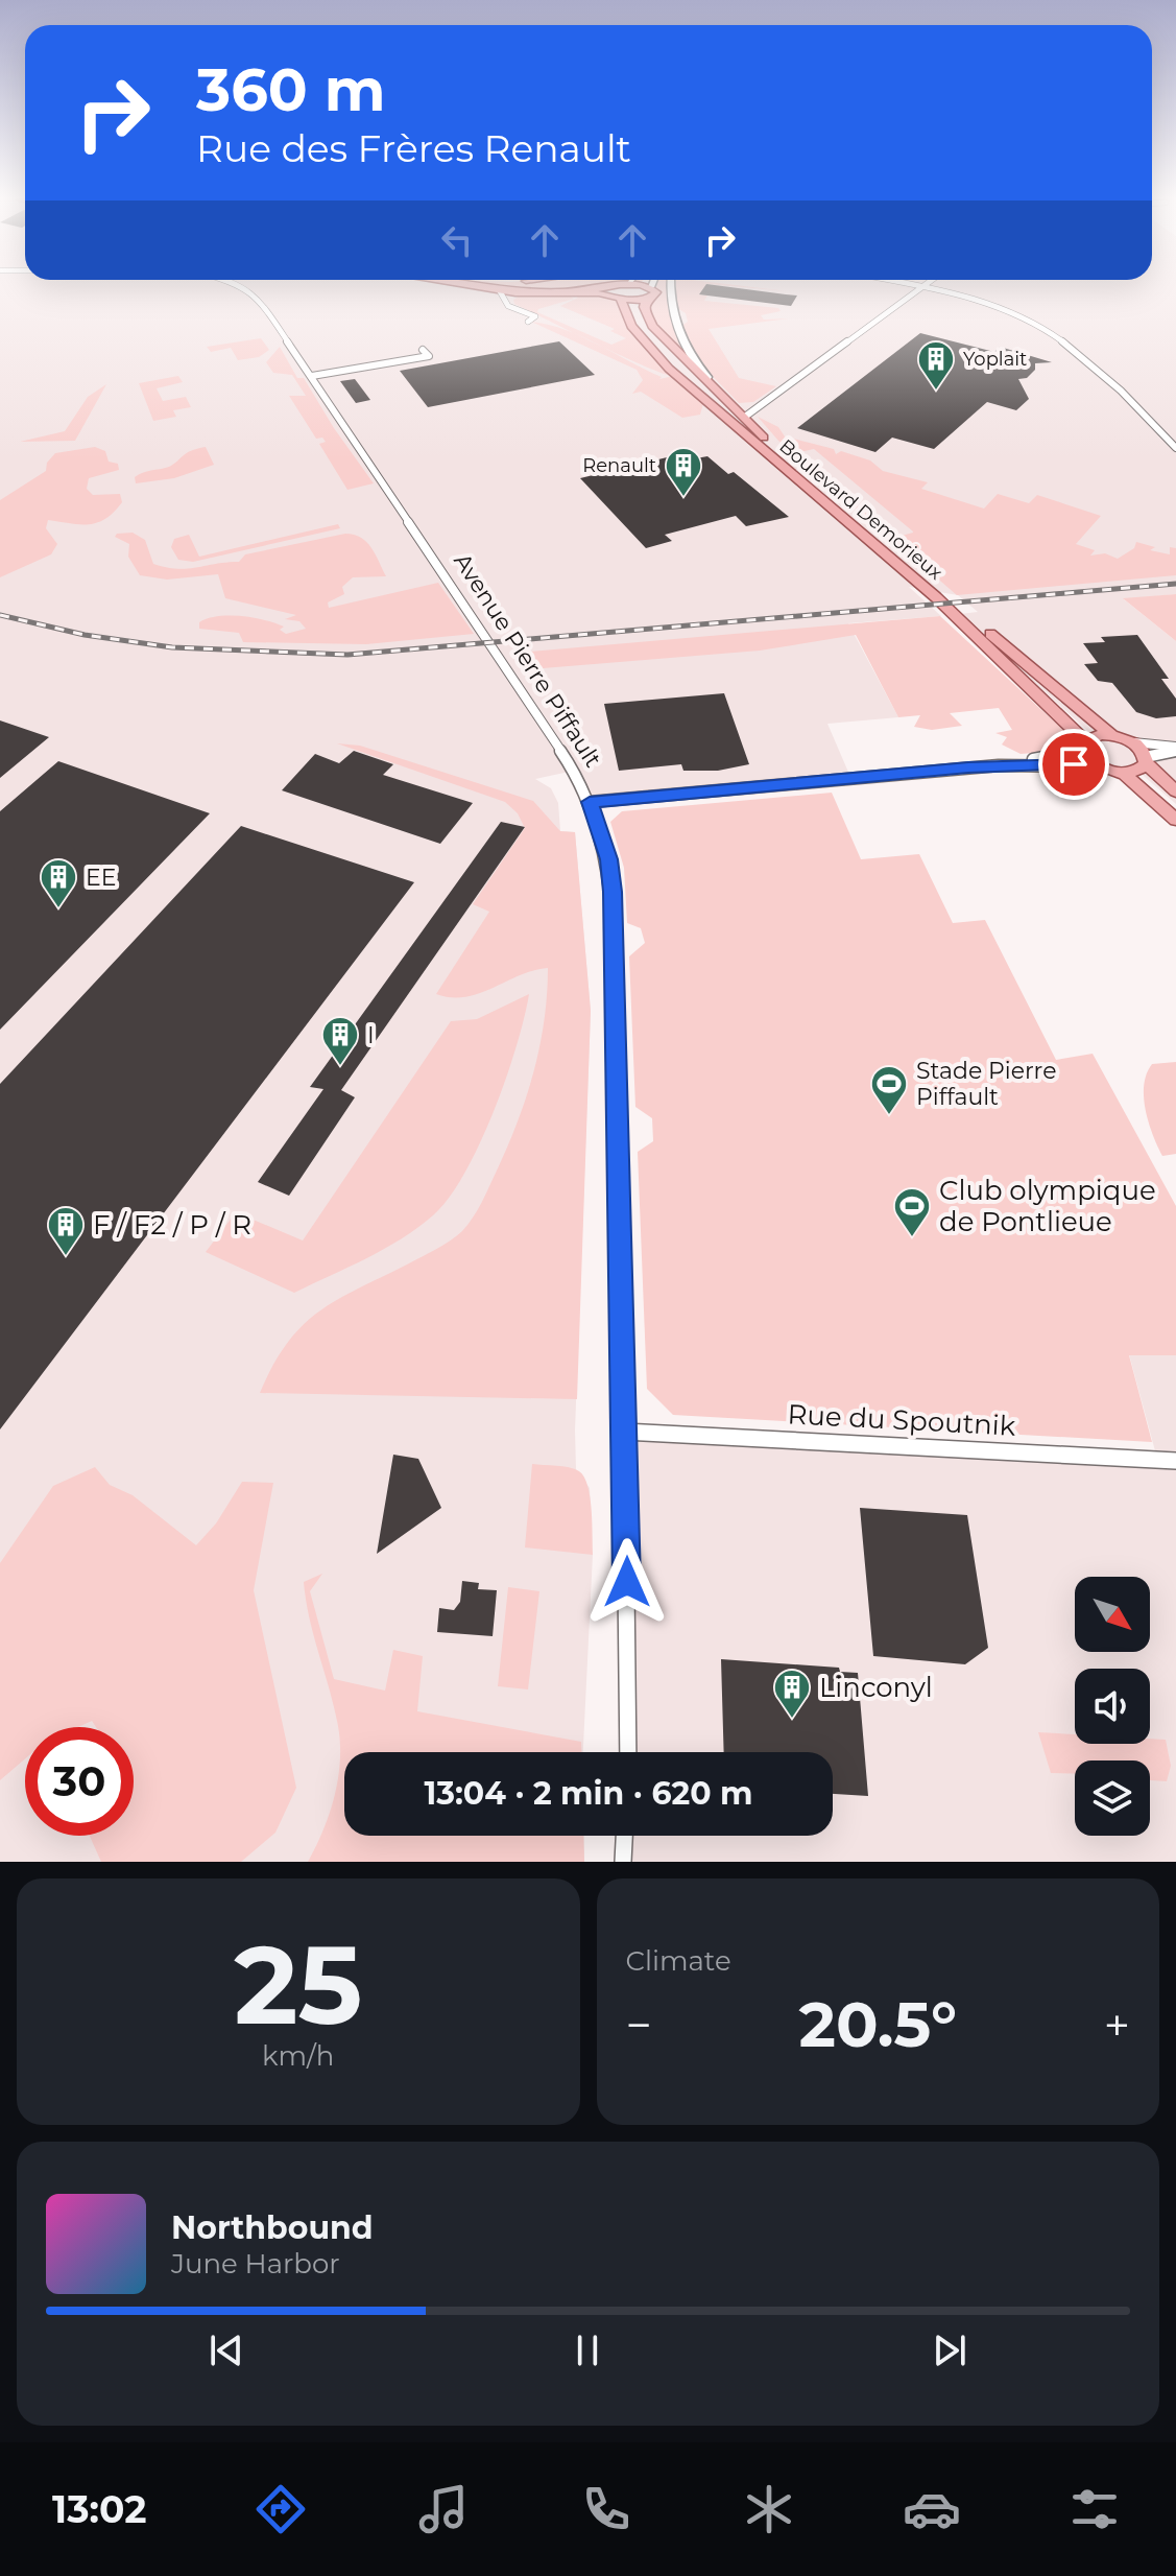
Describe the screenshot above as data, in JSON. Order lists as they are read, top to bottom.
{
  "streets": {
    "main road": ["Boulevard Demorieux"],
    "street": ["Avenue Pierre Piffault", "Rue du Spoutnik"]
  },
  "crossings": [
    ["Avenue Pierre Piffault", "Rue du Spoutnik"]
  ],
  "places": {
    "building": [
      "Yoplait",
      "Renault",
      "EE",
      "I",
      "F / F2 / P / R",
      "Linconyl"
    ],
    "sports": ["Stade Pierre Piffault", "Club olympique de Pontlieue"]
  },
  "north": "bottom right",
  "page": {
    "turn": ["360 m", "Rue des Frères Renault"],
    "limit": "30",
    "trip": "13:04 · 2 min · 620 m",
    "tile": [
      ["25", "km/h"],
      "Climate"
    ],
    "heat": ["−", "20.5°", "+"],
    "song": ["Northbound", "June Harbor"],
    "tabs": "13:02"
  }
}
